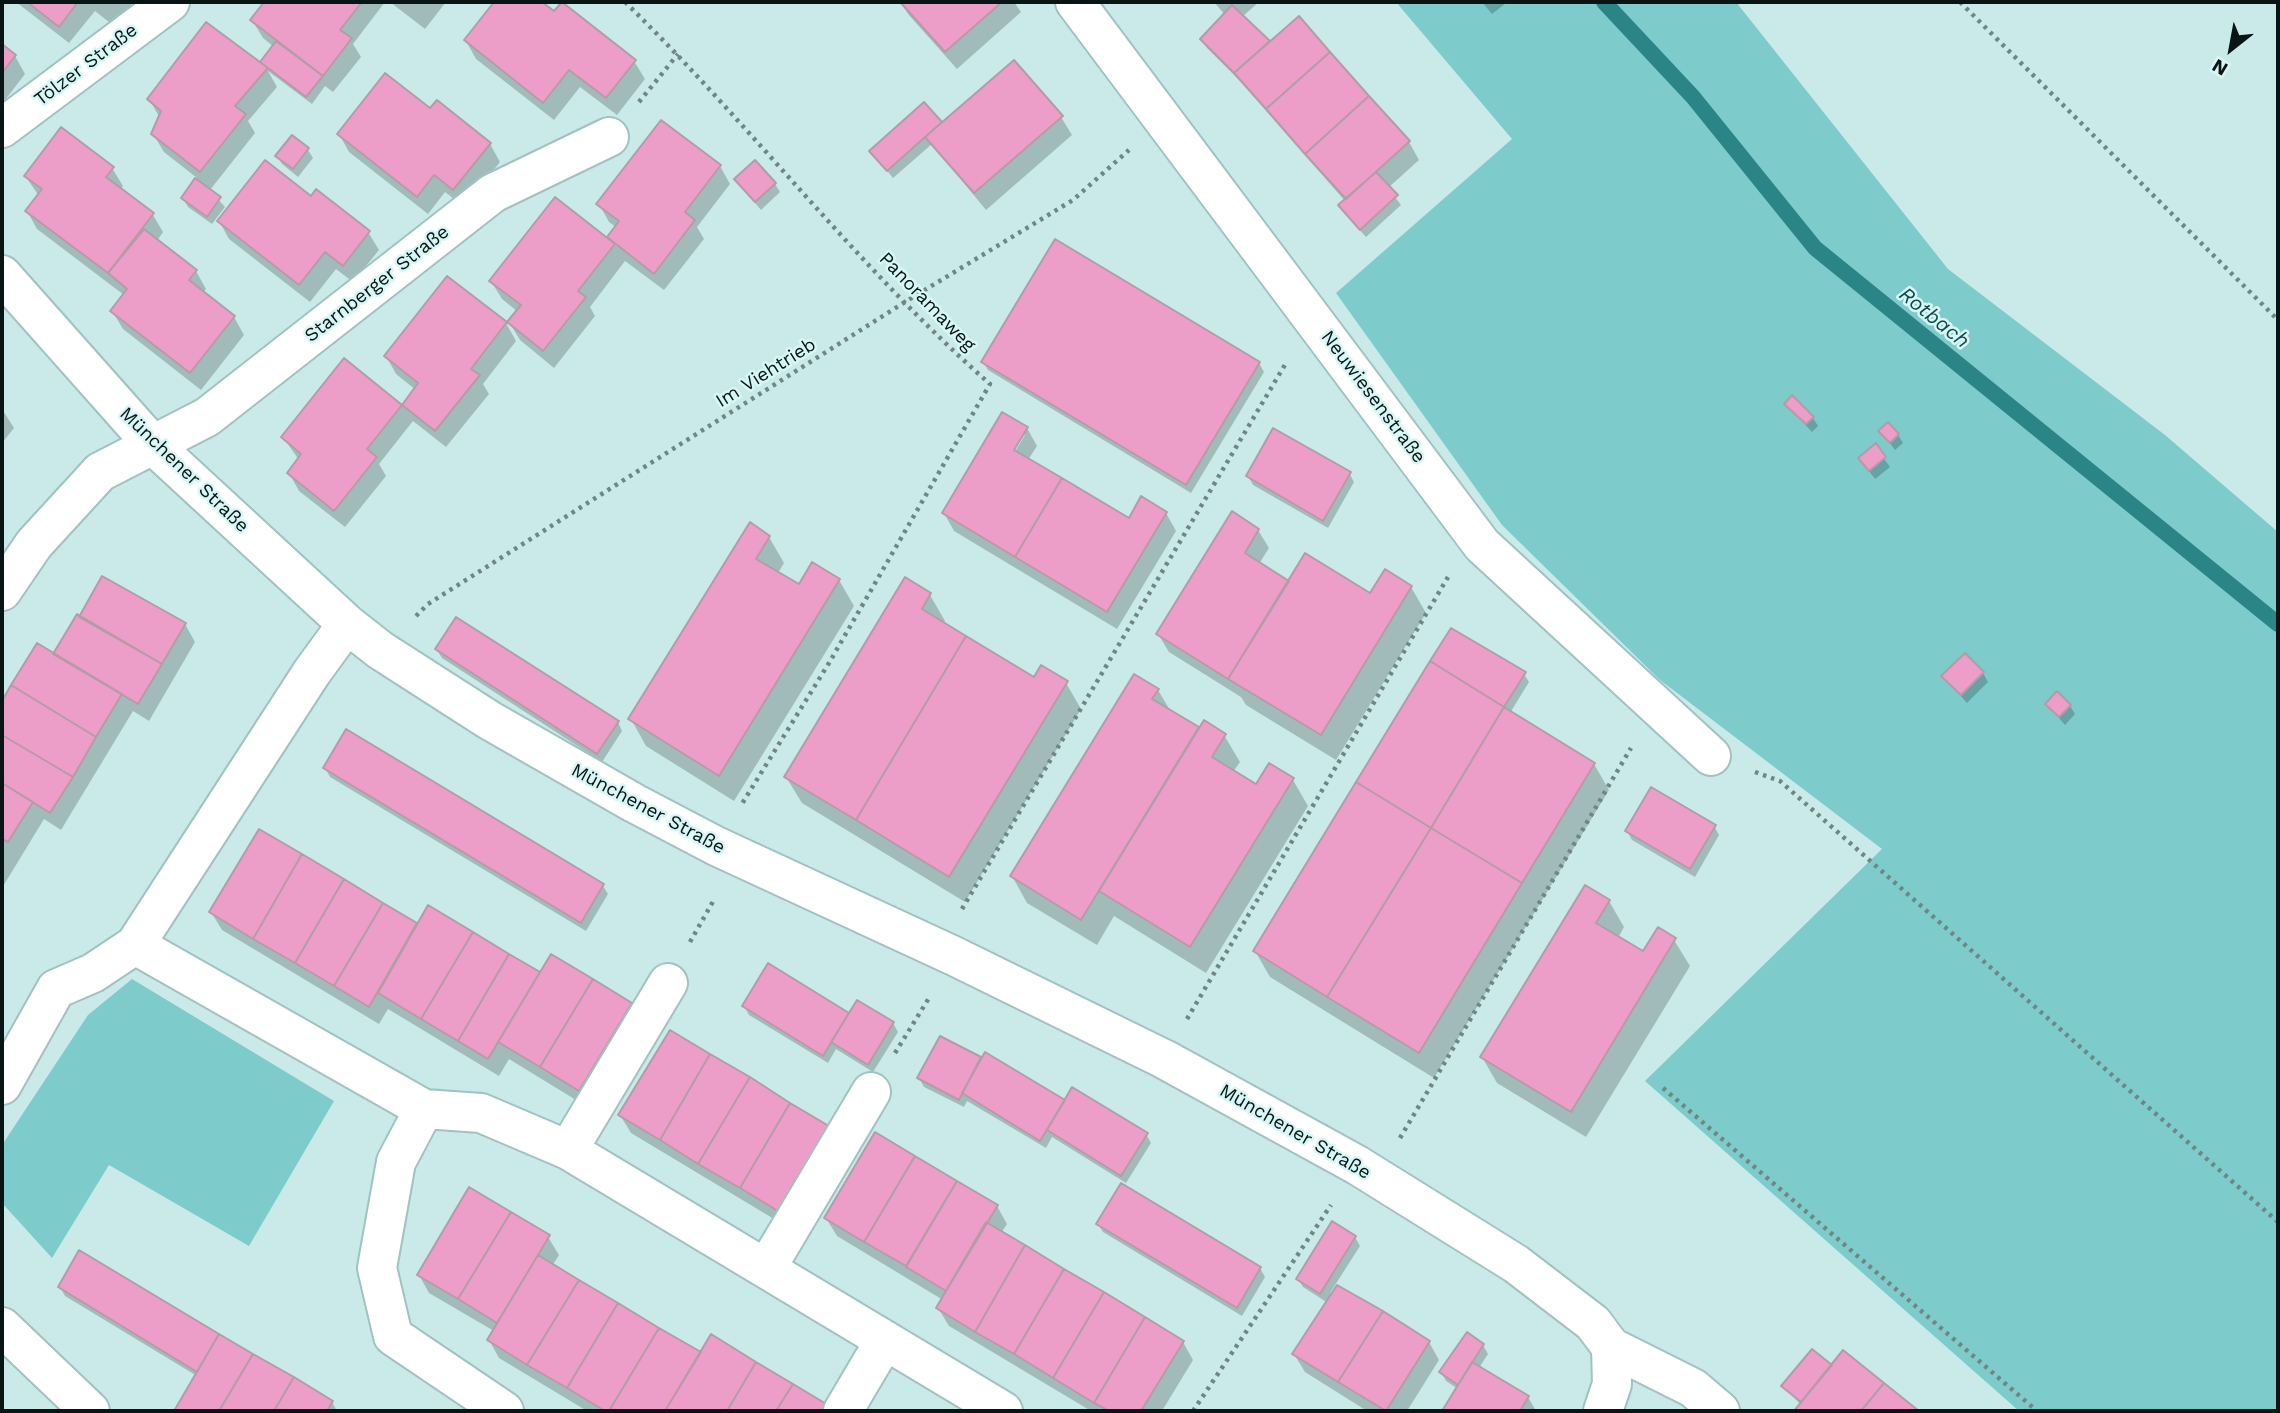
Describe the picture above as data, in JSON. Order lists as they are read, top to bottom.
{
  "streets": {
    "street": [
      "Tölzer Straße",
      "Starnberger Straße",
      "Neuwiesenstraße",
      "Münchener Straße"
    ],
    "path": ["Panoramaweg", "Im Viehtrieb"]
  },
  "crossings": [
    ["Starnberger Straße", "Münchener Straße"],
    ["Panoramaweg", "Im Viehtrieb"],
    ["Panoramaweg", "Münchener Straße"],
    ["Im Viehtrieb", "Neuwiesenstraße"],
    ["Im Viehtrieb", "Münchener Straße"]
  ],
  "water": ["Rotbach"],
  "north": "bottom left"
}
